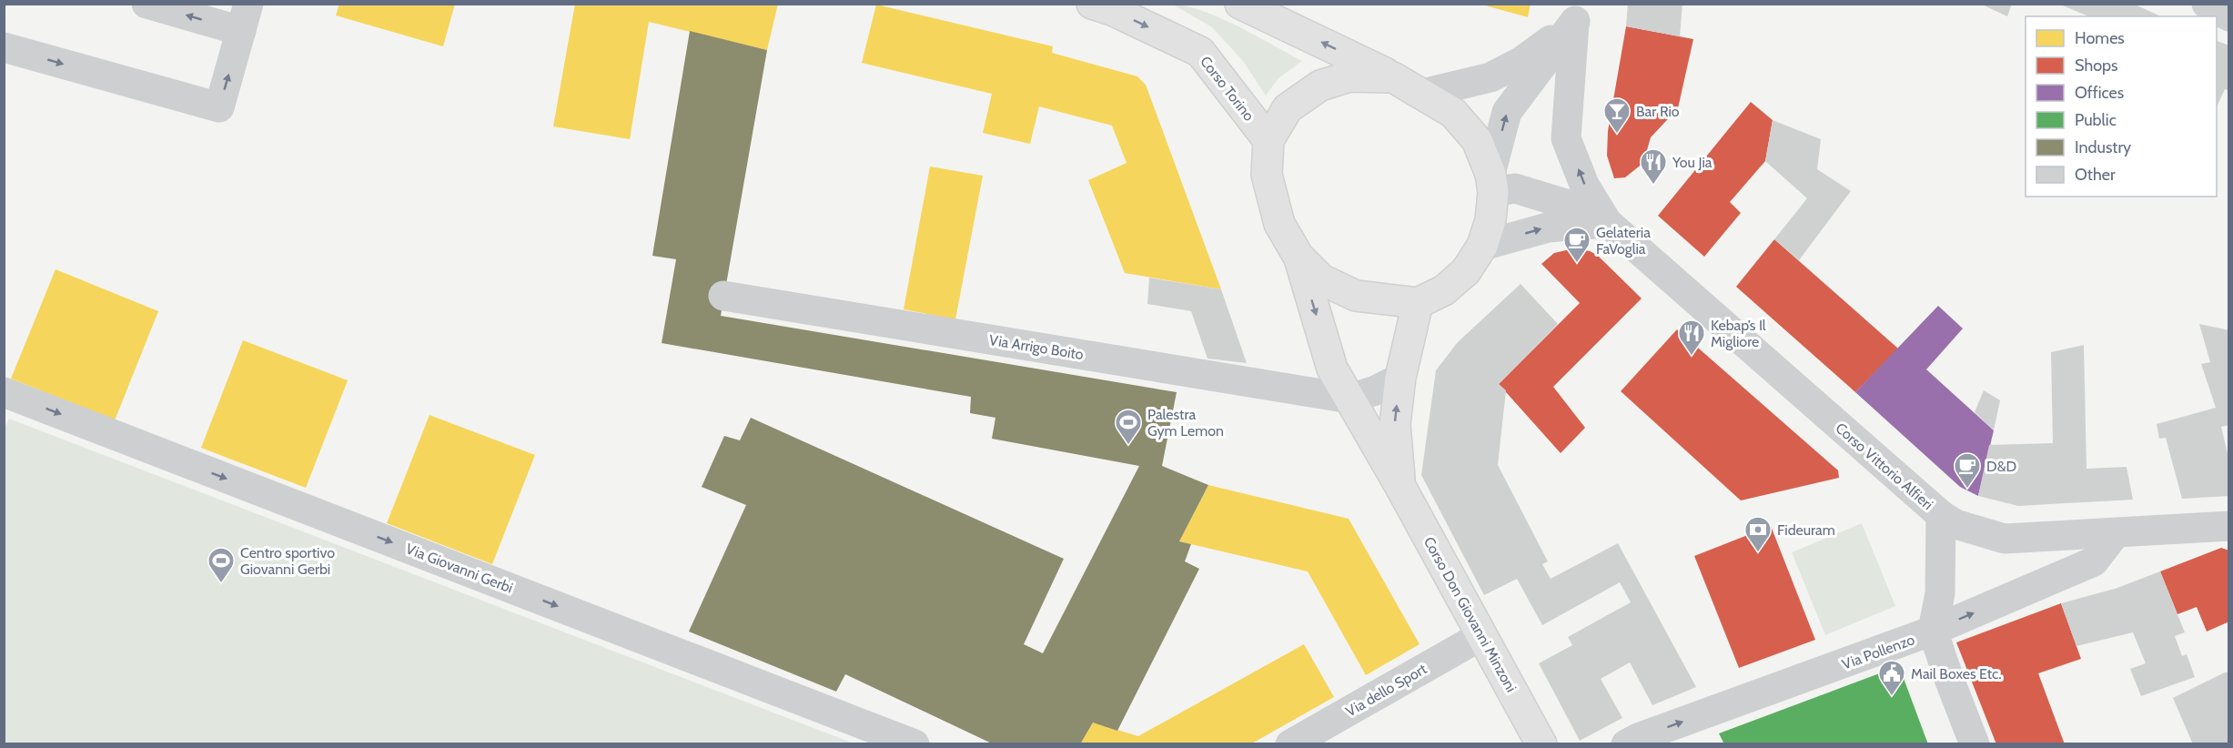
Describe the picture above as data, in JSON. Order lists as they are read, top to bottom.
{
  "streets": {
    "main road": ["Corso Torino", "Corso Don Giovanni Minzoni"],
    "street": [
      "Via Arrigo Boito",
      "Corso Vittorio Alfieri",
      "Via Giovanni Gerbi",
      "Via Pollenzo",
      "Via dello Sport"
    ]
  },
  "crossings": [
    ["Via Arrigo Boito", "Corso Don Giovanni Minzoni"],
    ["Corso Vittorio Alfieri", "Via Pollenzo"],
    ["Corso Don Giovanni Minzoni", "Via dello Sport"]
  ],
  "one_way": ["Via Giovanni Gerbi", "Via Pollenzo"],
  "places": {
    "bar": ["Bar Rio"],
    "restaurant": ["You Jia", "Kebap’s Il Migliore"],
    "cafe": ["Gelateria FaVoglia", "D&D"],
    "sports": ["Palestra Gym Lemon", "Centro sportivo Giovanni Gerbi"],
    "bank": ["Fideuram"],
    "public building": ["Mail Boxes Etc."]
  },
  "legend": [
    "Homes",
    "Shops",
    "Offices",
    "Public",
    "Industry",
    "Other"
  ]
}
